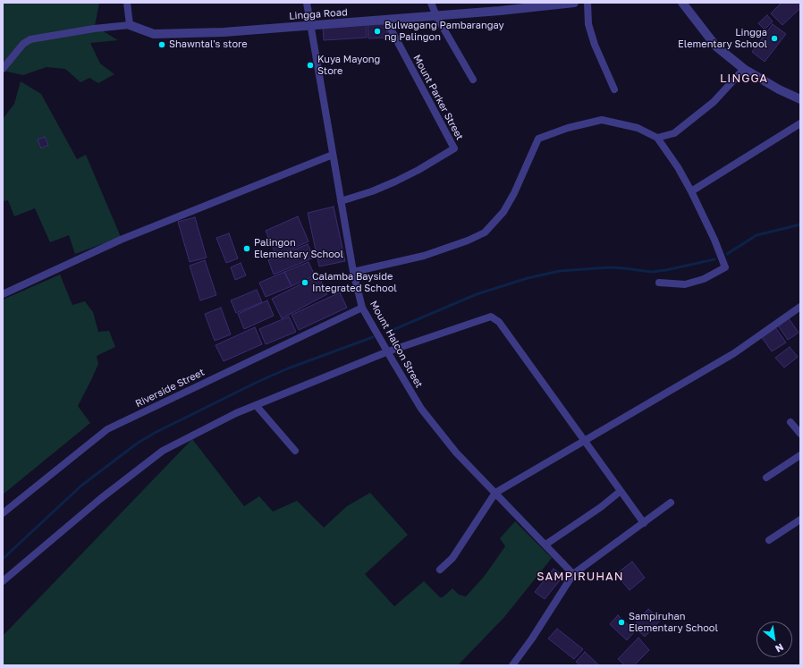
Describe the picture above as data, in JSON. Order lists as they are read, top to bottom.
{
  "streets": {
    "street": [
      "Lingga Road",
      "Mount Parker Street",
      "Mount Halcon Street",
      "Riverside Street"
    ]
  },
  "crossings": [
    ["Lingga Road", "Mount Parker Street"],
    ["Lingga Road", "Mount Halcon Street"],
    ["Mount Parker Street", "Mount Halcon Street"],
    ["Mount Halcon Street", "Riverside Street"]
  ],
  "districts": ["LINGGA", "SAMPIRUHAN"],
  "places": [
    "Bulwagang Pambarangay ng Palingon",
    "Lingga Elementary School",
    "Shawntal's store",
    "Kuya Mayong Store",
    "Palingon Elementary School",
    "Calamba Bayside Integrated School",
    "Sampiruhan Elementary School"
  ],
  "north": "bottom right"
}
